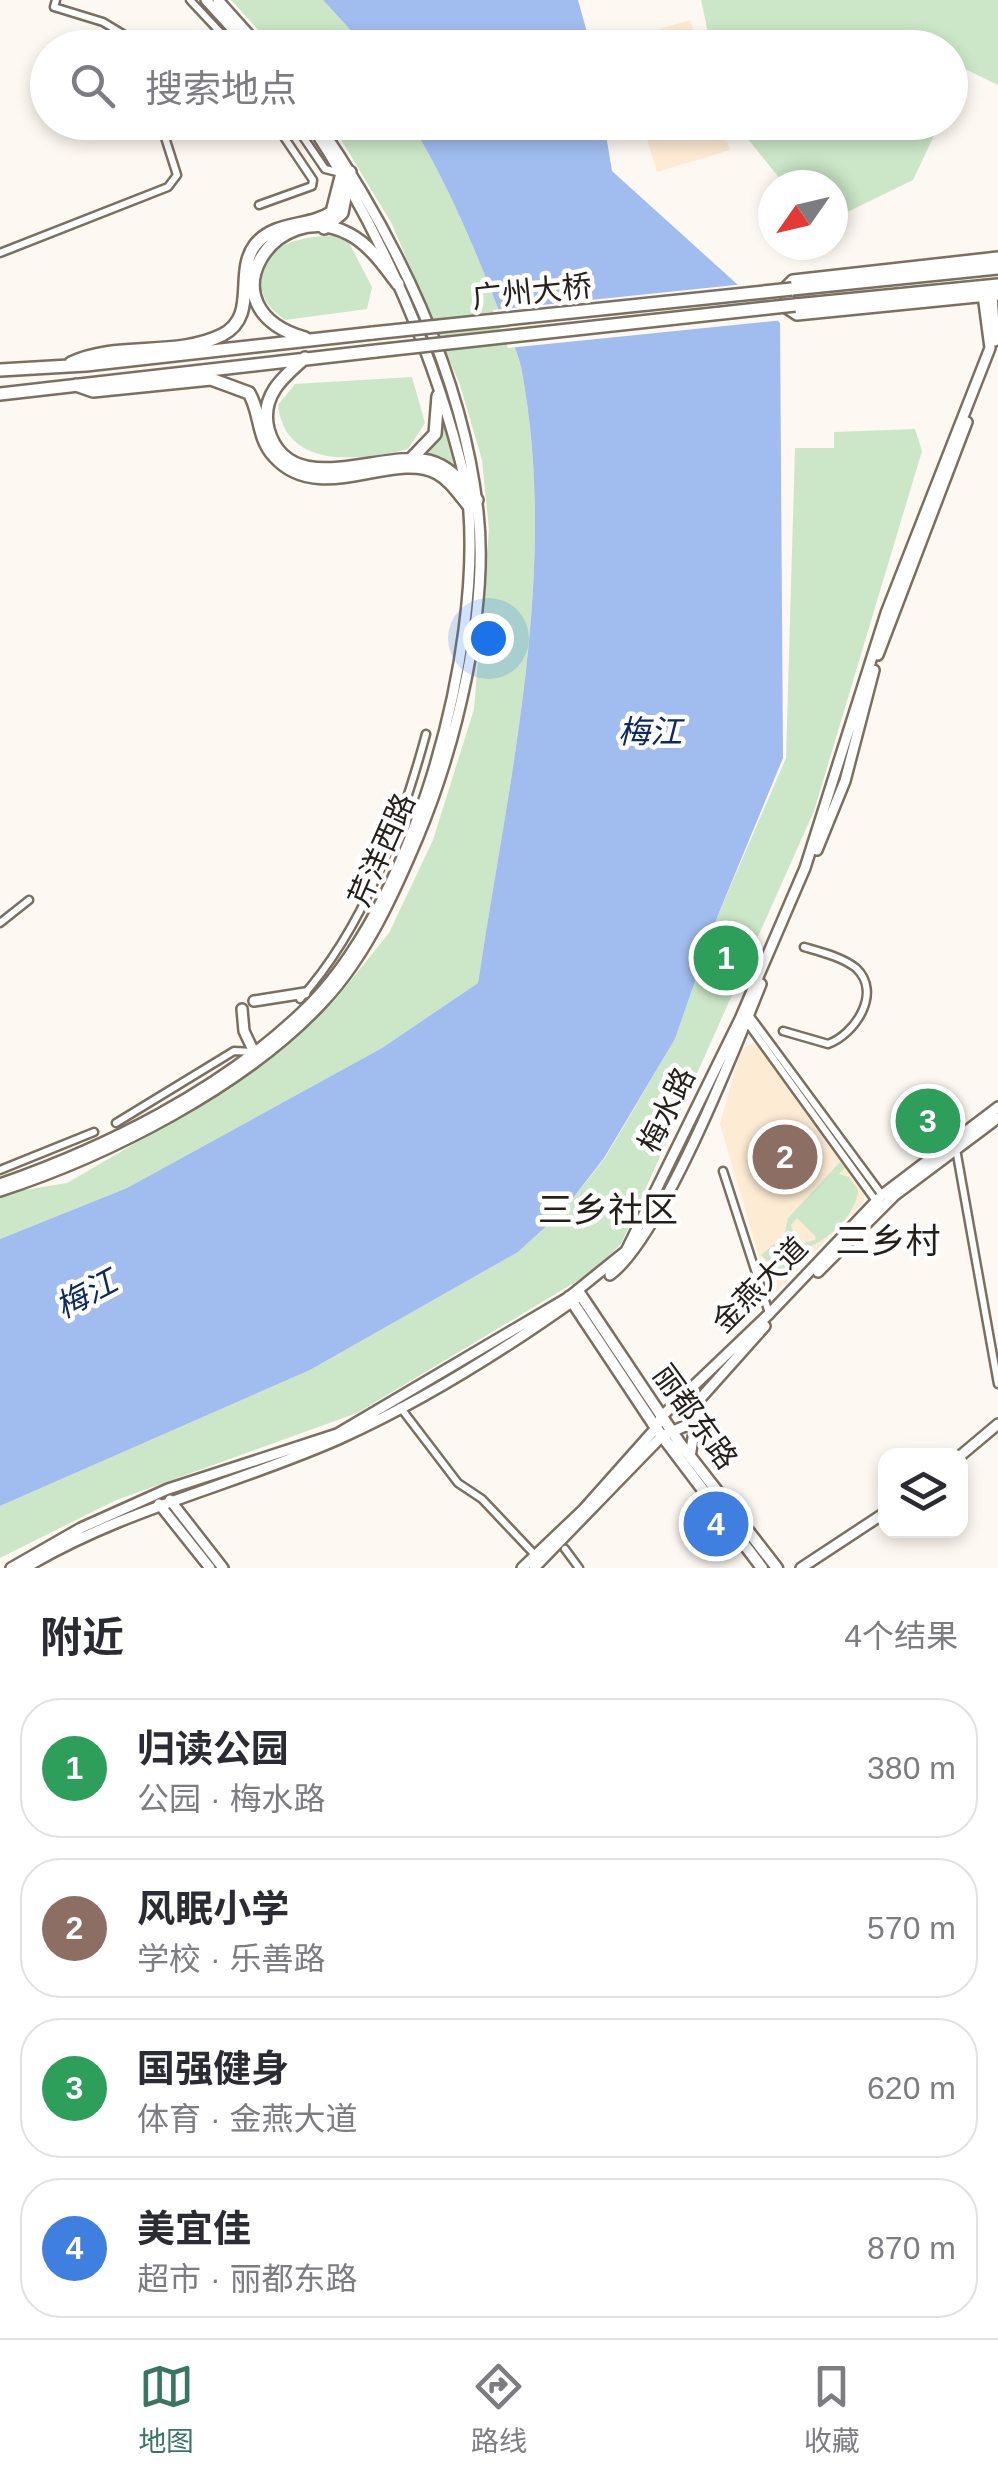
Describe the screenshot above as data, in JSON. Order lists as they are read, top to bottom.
{
  "streets": {
    "highway": ["广州大桥"],
    "main road": [
      "芹洋西路",
      "梅水路",
      "金燕大道",
      "丽都东路"
    ]
  },
  "crossings": [
    ["广州大桥", "梅水路"],
    ["梅水路", "丽都东路"],
    ["金燕大道", "丽都东路"]
  ],
  "districts": ["三乡社区", "三乡村"],
  "water": ["梅江"],
  "north": "bottom left",
  "page": {
    "search": "搜索地点",
    "pins": [
      "1",
      "3",
      "2",
      "4"
    ],
    "heading": ["附近", "4个结果"],
    "list": [
      {
        "mark": "1",
        "name": "归读公园",
        "note": "公园 · 梅水路",
        "value": "380 m"
      },
      {
        "mark": "2",
        "name": "风眠小学",
        "note": "学校 · 乐善路",
        "value": "570 m"
      },
      {
        "mark": "3",
        "name": "国强健身",
        "note": "体育 · 金燕大道",
        "value": "620 m"
      },
      {
        "mark": "4",
        "name": "美宜佳",
        "note": "超市 · 丽都东路",
        "value": "870 m"
      }
    ],
    "nav": ["地图", "路线", "收藏"]
  }
}
